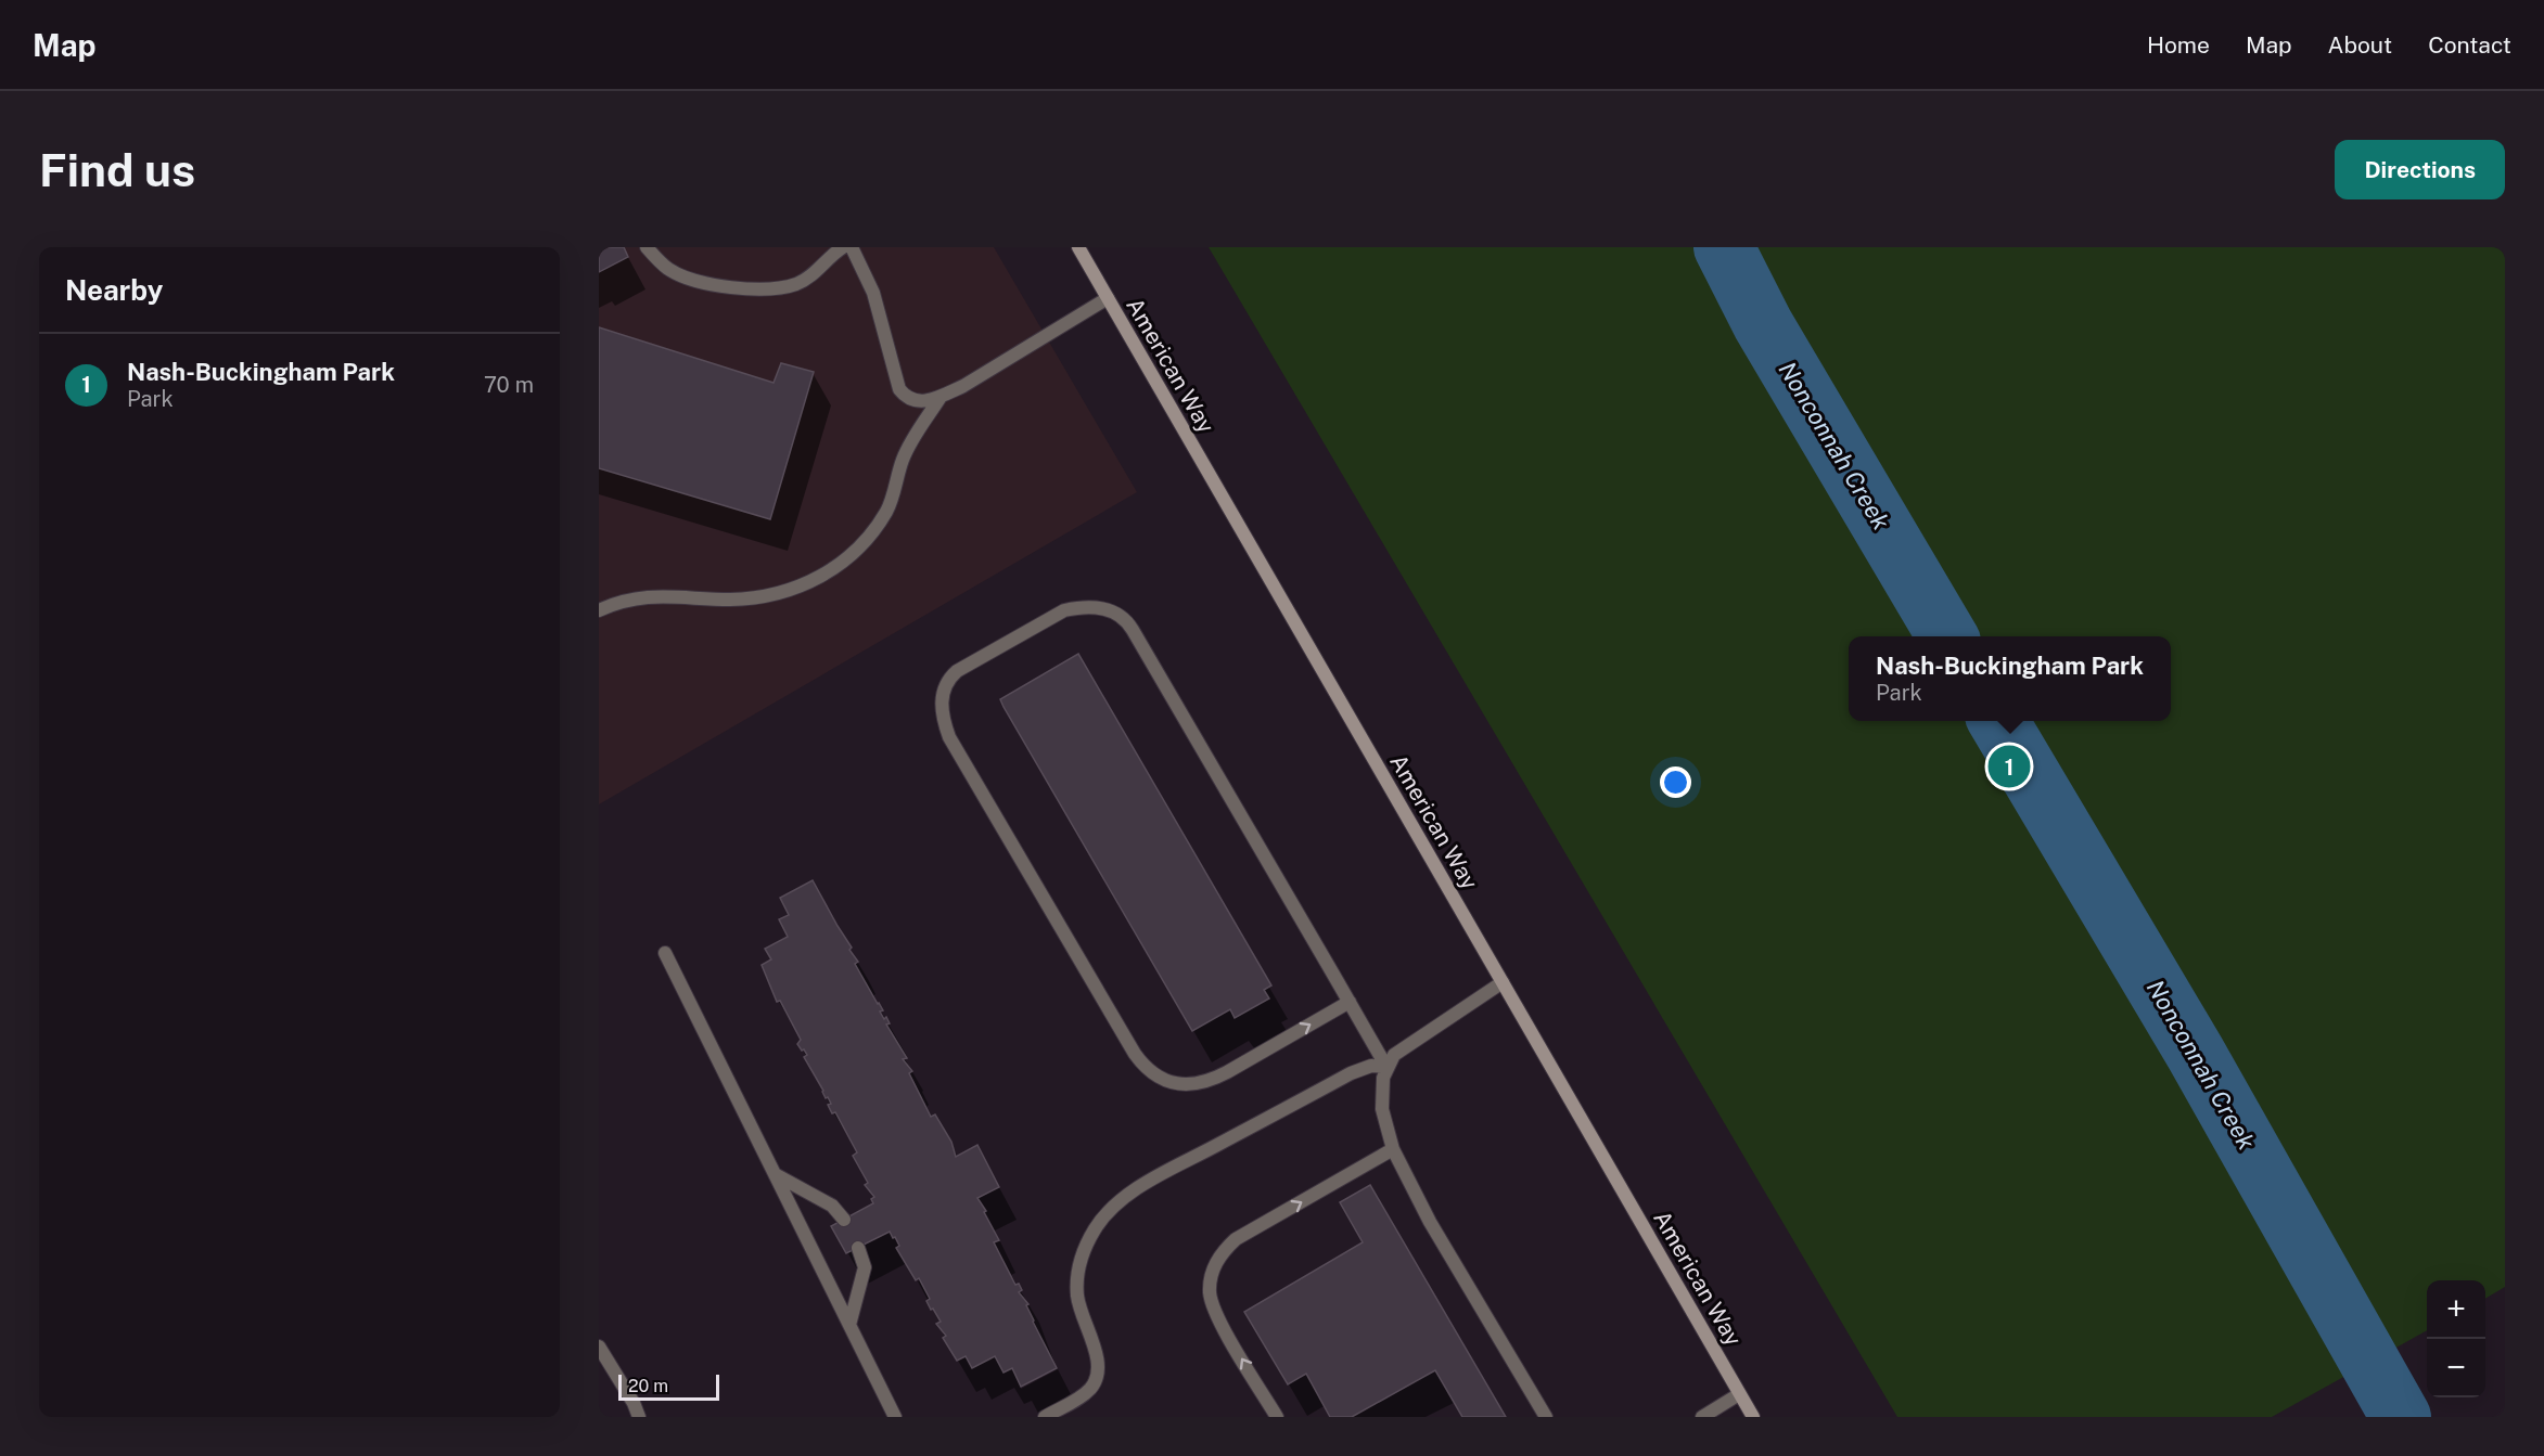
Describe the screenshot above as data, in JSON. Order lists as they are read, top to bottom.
{
  "streets": {
    "main road": ["American Way"]
  },
  "water": ["Nonconnah Creek"],
  "scale_bar": "20 m",
  "page": {
    "header": "Map",
    "nav": [
      "Home",
      "Map",
      "About",
      "Contact"
    ],
    "buttons": "Directions",
    "title": "Find us",
    "heading": "Nearby",
    "list": [
      {
        "mark": "1",
        "name": "Nash-Buckingham Park",
        "note": "Park",
        "value": "70 m"
      }
    ],
    "popup": ["Nash-Buckingham Park", "Park"],
    "pins": "1",
    "map_buttons": ["+", "−"],
    "scale": "20 m"
  }
}
